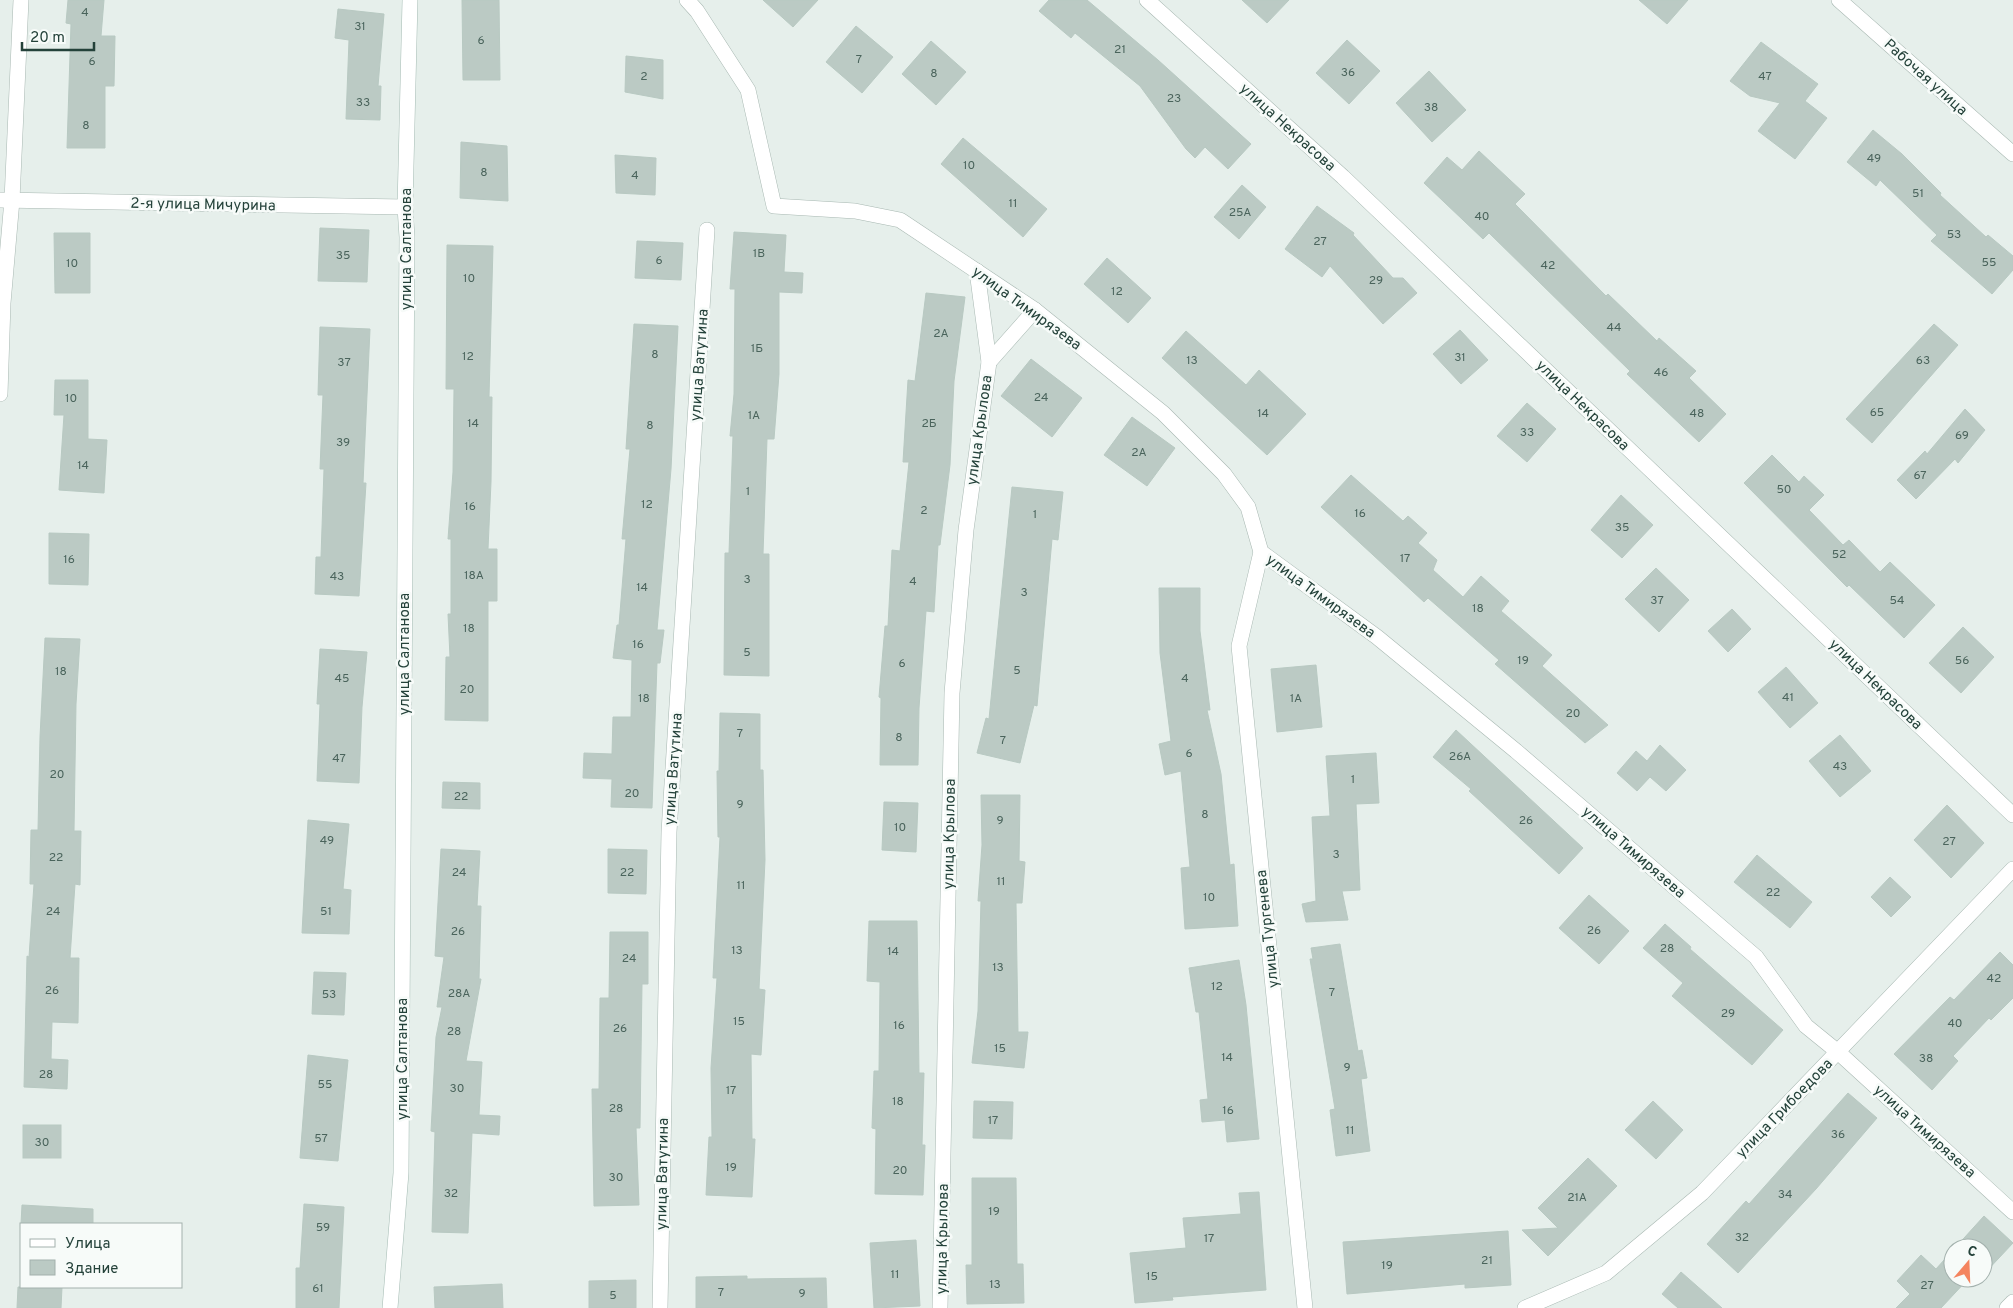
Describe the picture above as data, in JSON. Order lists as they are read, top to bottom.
{
  "streets": {
    "street": [
      "Рабочая улица",
      "улица Некрасова",
      "2-я улица Мичурина",
      "улица Салтанова",
      "улица Тимирязева",
      "улица Ватутина",
      "улица Крылова",
      "улица Тургенева",
      "улица Грибоедова"
    ]
  },
  "crossings": [
    ["2-я улица Мичурина", "улица Салтанова"],
    ["улица Тимирязева", "улица Крылова"],
    ["улица Тимирязева", "улица Тургенева"],
    ["улица Тимирязева", "улица Грибоедова"]
  ],
  "house_numbers": [
    "4",
    "31",
    "6",
    "21",
    "7",
    "6",
    "36",
    "8",
    "2",
    "47",
    "23",
    "33",
    "38",
    "8",
    "49",
    "10",
    "8",
    "4",
    "51",
    "11",
    "25А",
    "40",
    "53",
    "27",
    "1В",
    "35",
    "6",
    "55",
    "10",
    "42",
    "10",
    "29",
    "12",
    "44",
    "2А",
    "1Б",
    "8",
    "12",
    "31",
    "13",
    "63",
    "37",
    "46",
    "24",
    "10",
    "65",
    "14",
    "48",
    "1А",
    "14",
    "2Б",
    "8",
    "33",
    "69",
    "39",
    "2А",
    "14",
    "67",
    "50",
    "1",
    "12",
    "16",
    "2",
    "16",
    "1",
    "35",
    "52",
    "17",
    "16",
    "18А",
    "43",
    "3",
    "4",
    "14",
    "3",
    "37",
    "54",
    "18",
    "18",
    "16",
    "5",
    "19",
    "56",
    "6",
    "5",
    "18",
    "45",
    "4",
    "20",
    "41",
    "18",
    "1А",
    "20",
    "7",
    "8",
    "7",
    "6",
    "26А",
    "47",
    "43",
    "20",
    "1",
    "20",
    "22",
    "9",
    "8",
    "9",
    "26",
    "10",
    "49",
    "27",
    "3",
    "22",
    "24",
    "22",
    "11",
    "11",
    "22",
    "10",
    "24",
    "51",
    "26",
    "26",
    "28",
    "13",
    "14",
    "24",
    "13",
    "42",
    "12",
    "26",
    "7",
    "28А",
    "53",
    "29",
    "15",
    "40",
    "16",
    "26",
    "28",
    "15",
    "14",
    "38",
    "9",
    "28",
    "55",
    "30",
    "17",
    "18",
    "28",
    "16",
    "17",
    "11",
    "36",
    "57",
    "30",
    "19",
    "20",
    "30",
    "32",
    "34",
    "21А",
    "19",
    "59",
    "32",
    "17",
    "21",
    "19",
    "11",
    "15",
    "13",
    "27",
    "61",
    "7",
    "9",
    "5"
  ],
  "legend": ["Улица", "Здание"],
  "scale_bar": "20 m",
  "north": "top"
}
